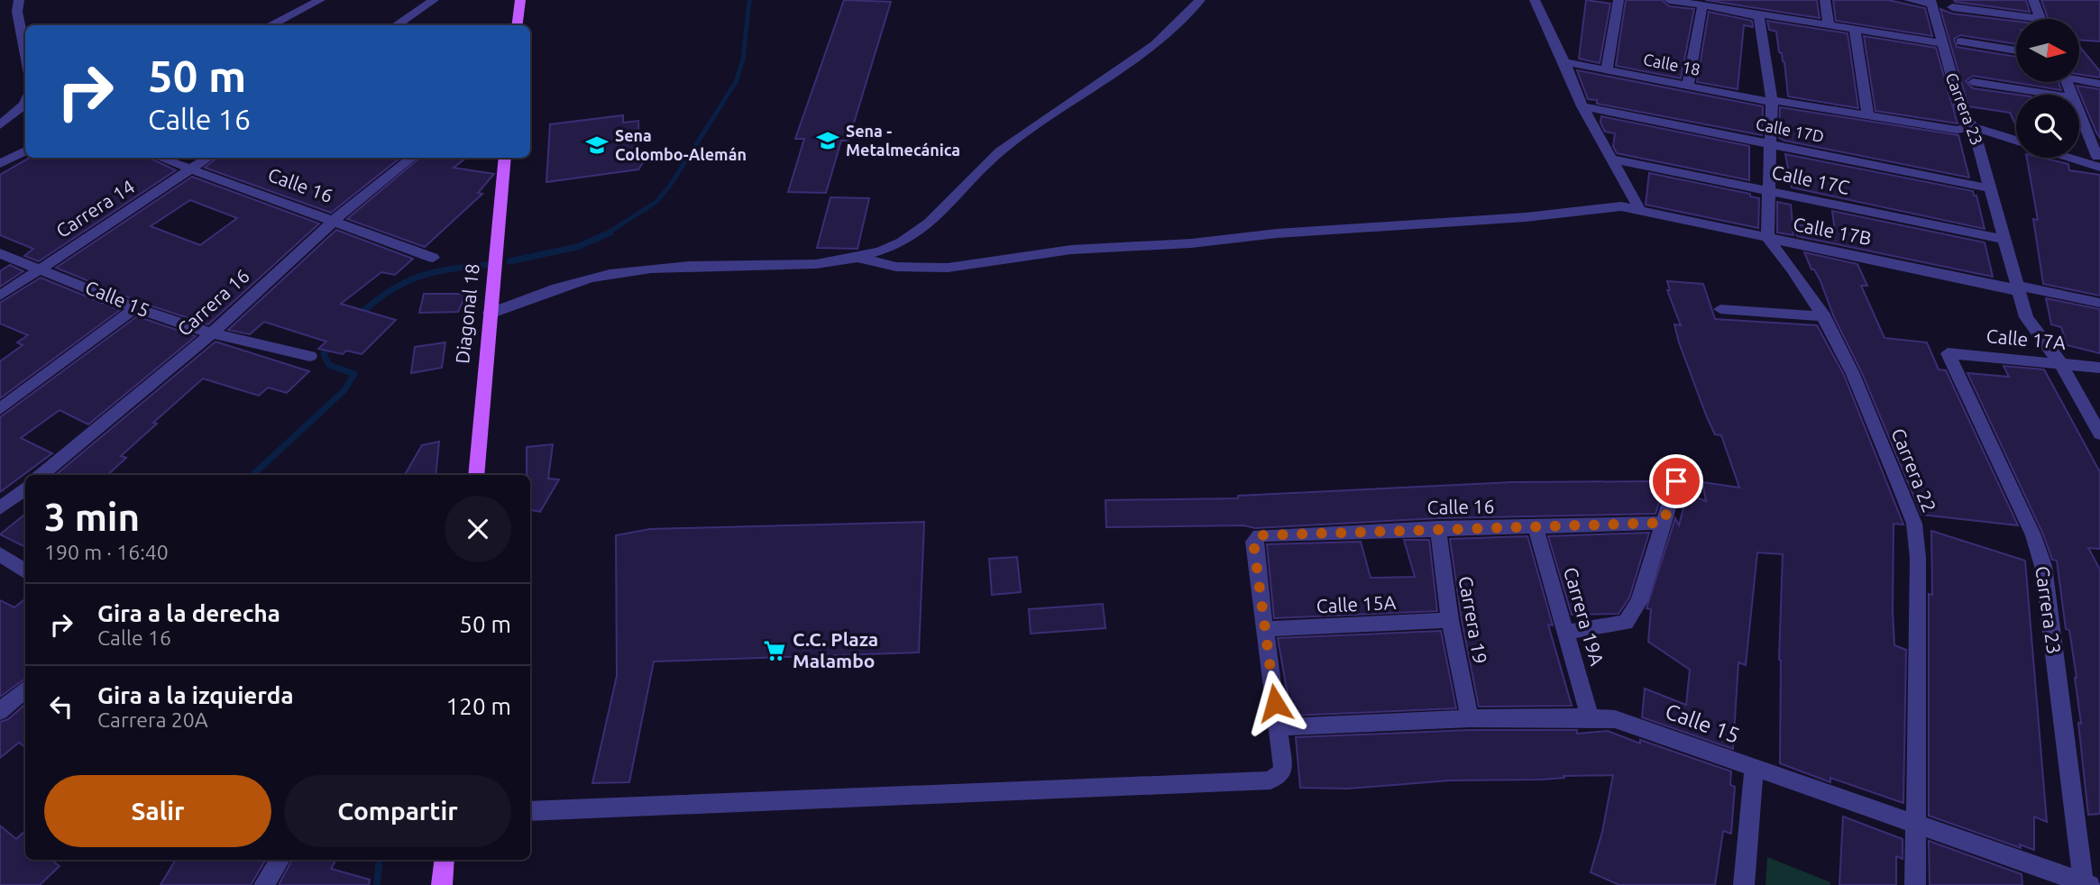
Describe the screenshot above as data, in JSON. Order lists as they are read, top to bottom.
{
  "streets": {
    "main road": ["Diagonal 18"],
    "street": [
      "Calle 18",
      "Carrera 23",
      "Calle 17D",
      "Calle 17C",
      "Calle 16",
      "Carrera 14",
      "Calle 17B",
      "Calle 15",
      "Carrera 16",
      "Calle 17A",
      "Carrera 22",
      "Calle 15A",
      "Carrera 19A",
      "Carrera 19"
    ]
  },
  "crossings": [
    ["Calle 18", "Carrera 23"],
    ["Carrera 23", "Calle 17D"],
    ["Carrera 23", "Calle 17C"],
    ["Carrera 23", "Calle 17B"],
    ["Carrera 23", "Calle 15"],
    ["Carrera 23", "Calle 17A"],
    ["Calle 16", "Carrera 14"],
    ["Calle 16", "Carrera 16"],
    ["Calle 16", "Calle 15A"],
    ["Calle 16", "Carrera 19A"],
    ["Calle 16", "Carrera 19"],
    ["Carrera 14", "Calle 15"],
    ["Calle 17B", "Carrera 22"],
    ["Calle 15", "Carrera 16"],
    ["Calle 15", "Carrera 22"],
    ["Calle 15", "Carrera 19A"],
    ["Calle 15", "Carrera 19"],
    ["Calle 15A", "Carrera 19"]
  ],
  "places": {
    "school or university": ["Sena - Metalmecánica", "Sena Colombo-Alemán"],
    "supermarket": ["C.C. Plaza Malambo"]
  },
  "north": "right",
  "page": {
    "turn": ["50 m", "Calle 16"],
    "heading": ["3 min", "190 m · 16:40"],
    "list": [
      {
        "name": "Gira a la derecha",
        "note": "Calle 16",
        "value": "50 m"
      },
      {
        "name": "Gira a la izquierda",
        "note": "Carrera 20A",
        "value": "120 m"
      }
    ],
    "buttons": ["Salir", "Compartir"]
  }
}
